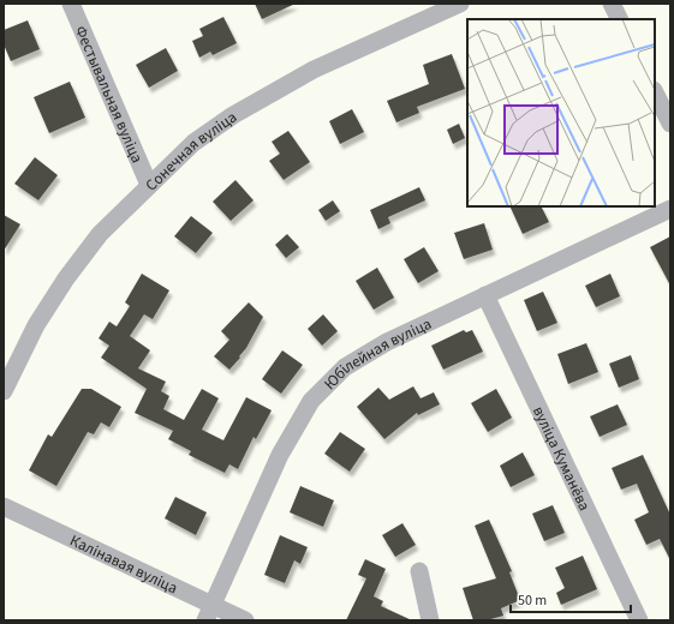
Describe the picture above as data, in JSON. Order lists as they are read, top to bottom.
{
  "streets": {
    "street": [
      "Фестывальная вуліца",
      "Сонечная вуліца",
      "Юбілейная вуліца",
      "вуліца Куманёва",
      "Калінавая вуліца"
    ]
  },
  "crossings": [
    ["Фестывальная вуліца", "Сонечная вуліца"],
    ["Юбілейная вуліца", "вуліца Куманёва"],
    ["Юбілейная вуліца", "Калінавая вуліца"]
  ],
  "scale_bar": "50 m"
}
